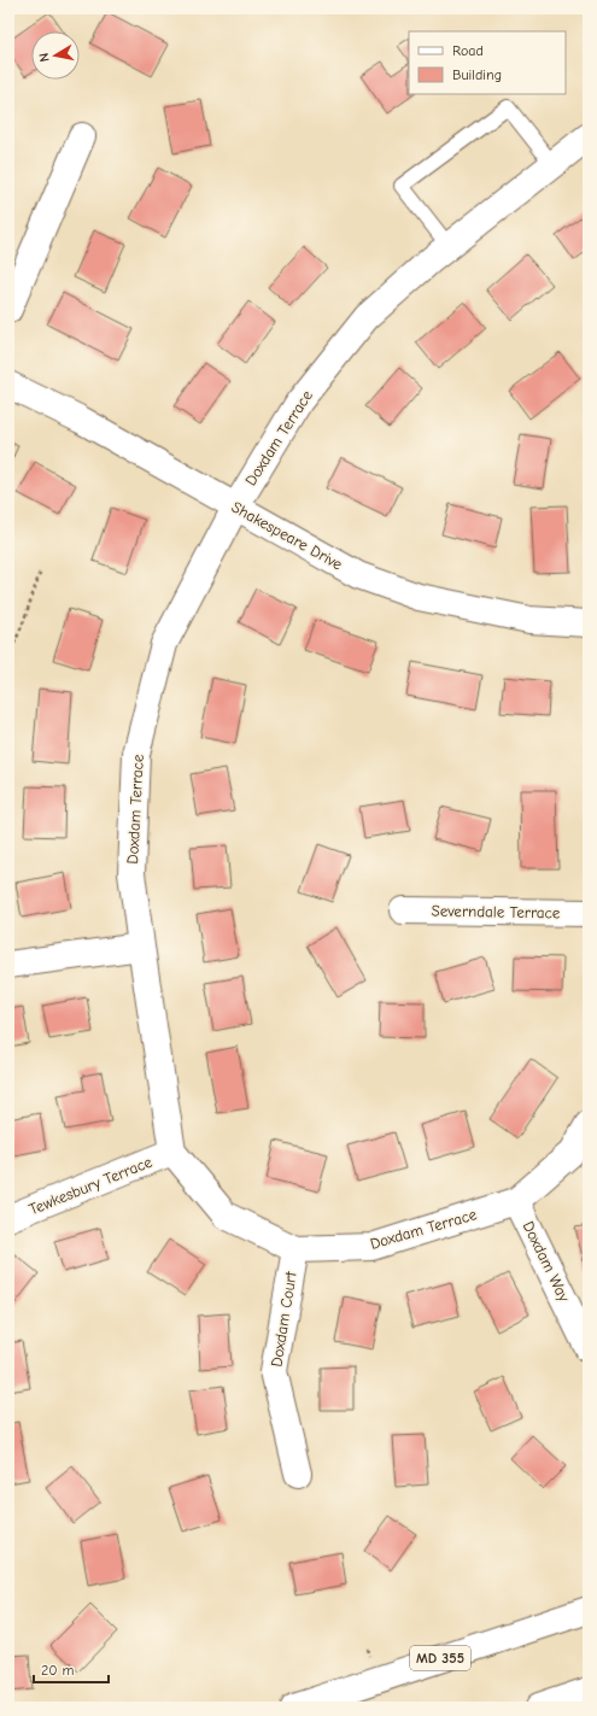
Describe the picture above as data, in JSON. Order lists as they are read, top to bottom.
{
  "streets": {
    "street": [
      "Doxdam Terrace",
      "Shakespeare Drive",
      "Severndale Terrace",
      "Tewkesbury Terrace",
      "Doxdam Way",
      "Doxdam Court",
      "MD 355"
    ]
  },
  "crossings": [
    ["Doxdam Terrace", "Shakespeare Drive"],
    ["Doxdam Terrace", "Tewkesbury Terrace"],
    ["Doxdam Terrace", "Doxdam Way"],
    ["Doxdam Terrace", "Doxdam Court"]
  ],
  "legend": ["Road", "Building"],
  "scale_bar": "20 m",
  "north": "left"
}
